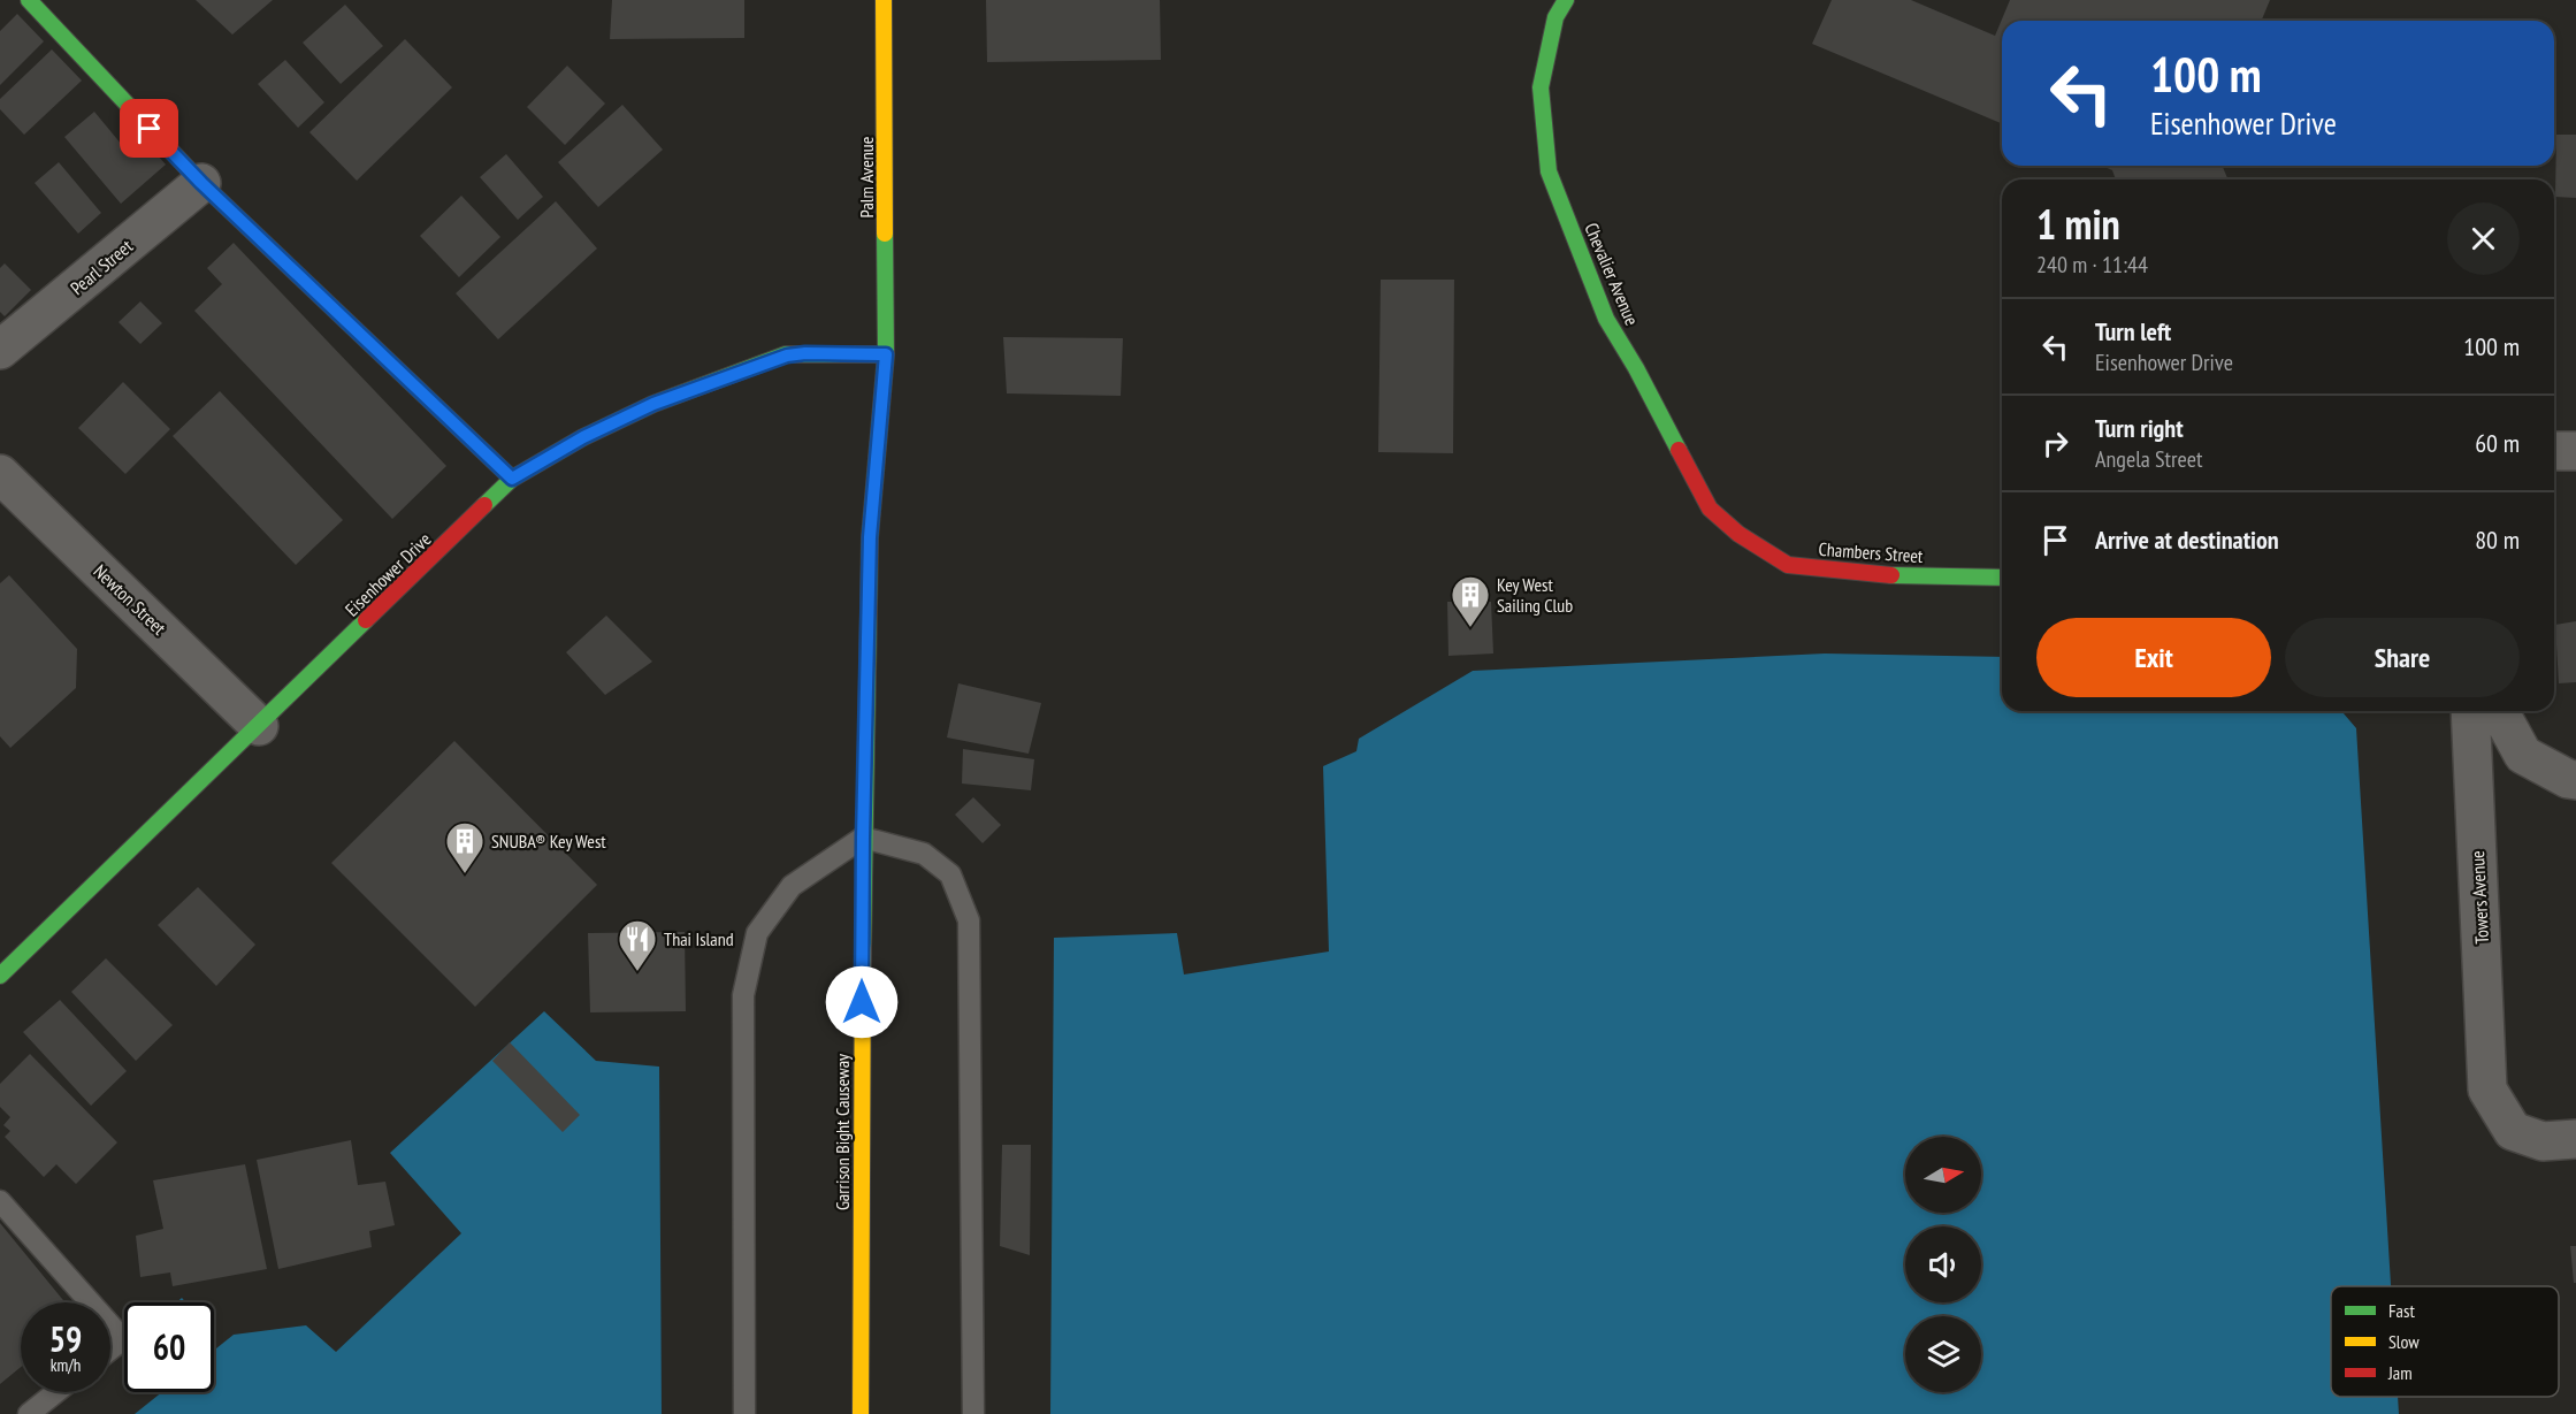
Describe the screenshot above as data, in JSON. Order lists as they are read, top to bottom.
{
  "streets": {
    "street": [
      "Palm Avenue",
      "Pearl Street",
      "Chevalier Avenue",
      "Chambers Street",
      "Eisenhower Drive",
      "Newton Street",
      "Towers Avenue",
      "Garrison Bight Causeway"
    ]
  },
  "crossings": [
    ["Palm Avenue", "Eisenhower Drive"],
    ["Palm Avenue", "Garrison Bight Causeway"],
    ["Chevalier Avenue", "Chambers Street"],
    ["Eisenhower Drive", "Newton Street"],
    ["Eisenhower Drive", "Garrison Bight Causeway"]
  ],
  "places": {
    "building": ["Key West Sailing Club", "SNUBA® Key West"],
    "restaurant": ["Thai Island"]
  },
  "legend": ["Fast", "Slow", "Jam"],
  "north": "right",
  "page": {
    "turn": ["100 m", "Eisenhower Drive"],
    "heading": ["1 min", "240 m · 11:44"],
    "list": [
      {
        "name": "Turn left",
        "note": "Eisenhower Drive",
        "value": "100 m"
      },
      {
        "name": "Turn right",
        "note": "Angela Street",
        "value": "60 m"
      },
      {
        "name": "Arrive at destination",
        "value": "80 m"
      }
    ],
    "buttons": ["Exit", "Share"],
    "speed": "59 km/h",
    "limit": "60"
  }
}
